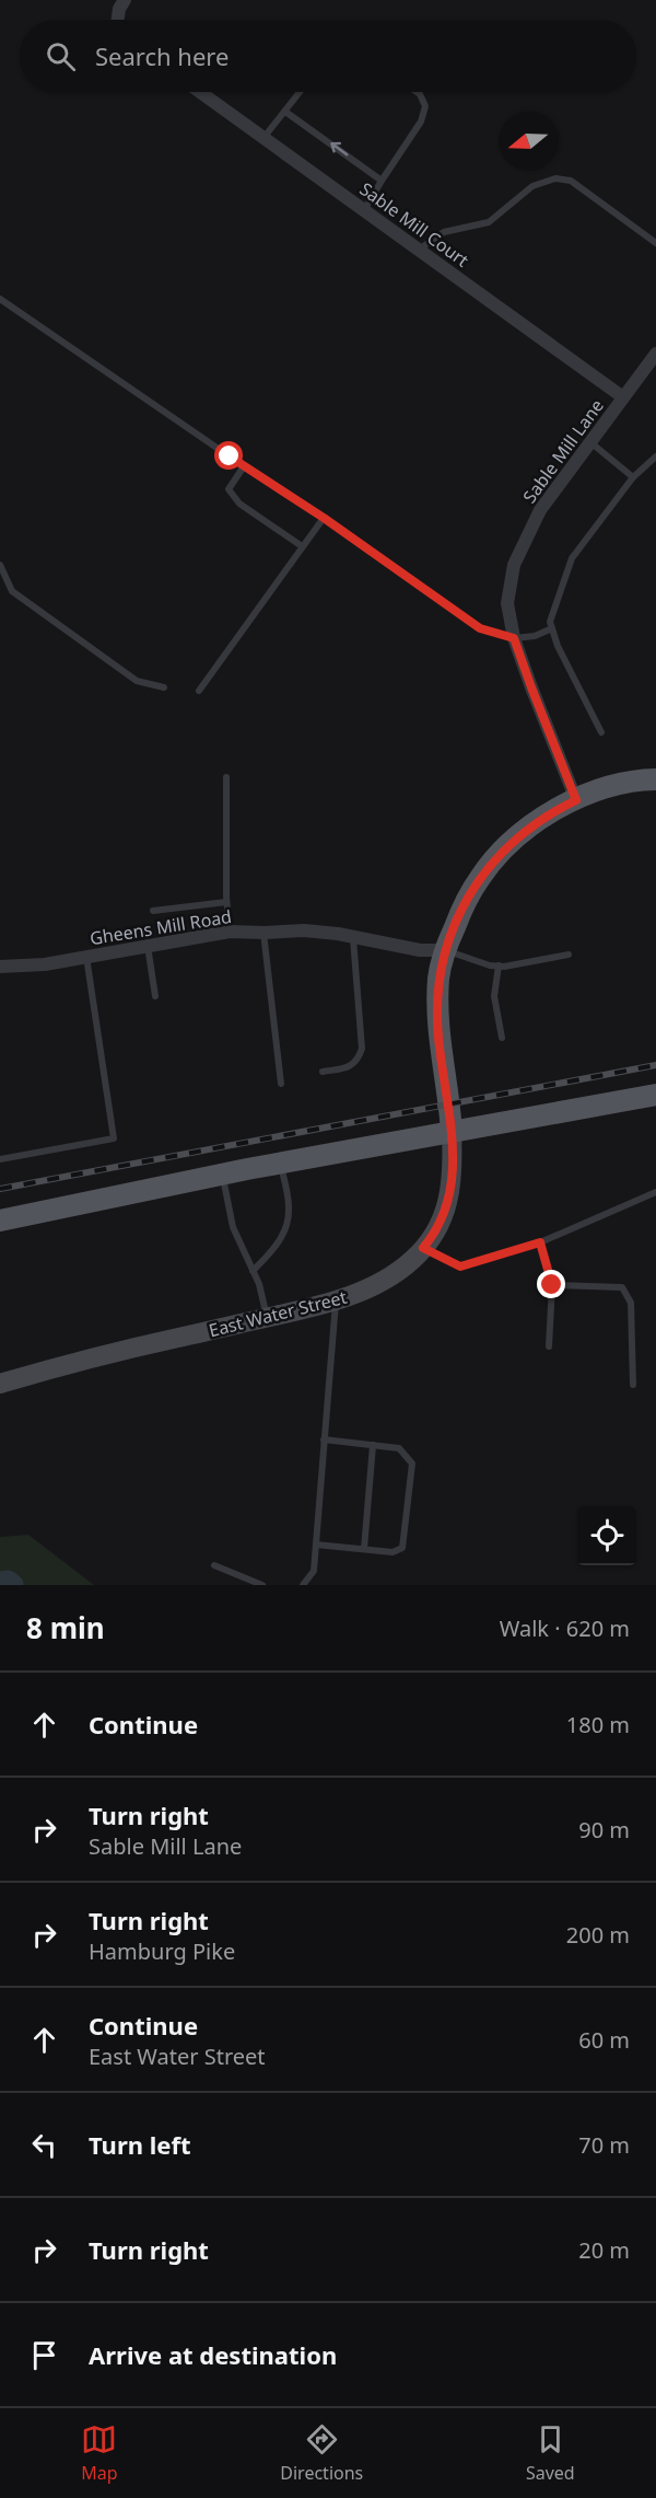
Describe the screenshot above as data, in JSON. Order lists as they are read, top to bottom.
{
  "streets": {
    "street": [
      "Sable Mill Court",
      "Sable Mill Lane",
      "Gheens Mill Road",
      "East Water Street"
    ]
  },
  "crossings": [
    ["Sable Mill Court", "Sable Mill Lane"]
  ],
  "north": "left",
  "page": {
    "search": "Search here",
    "heading": ["8 min", "Walk · 620 m"],
    "list": [
      ["Continue", "180 m"],
      ["Turn right", "Sable Mill Lane", "90 m"],
      ["Turn right", "Hamburg Pike", "200 m"],
      ["Continue", "East Water Street", "60 m"],
      ["Turn left", "70 m"],
      ["Turn right", "20 m"],
      "Arrive at destination"
    ],
    "nav": ["Map", "Directions", "Saved"]
  }
}
